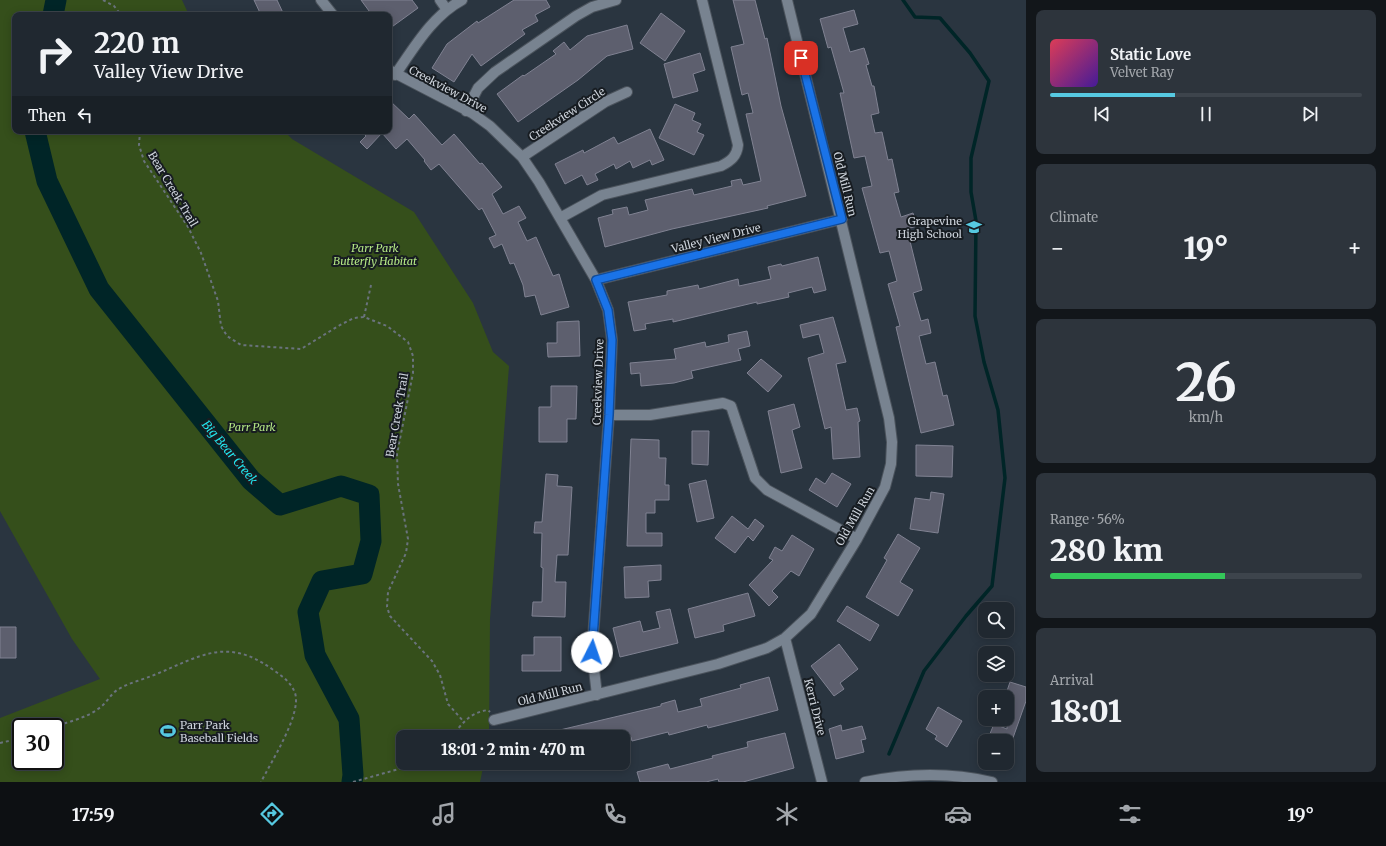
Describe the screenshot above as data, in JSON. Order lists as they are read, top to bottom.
{
  "streets": {
    "street": [
      "Creekview Drive",
      "Creekview Circle",
      "Old Mill Run",
      "Valley View Drive",
      "Kerri Drive"
    ],
    "path": ["Bear Creek Trail"]
  },
  "crossings": [
    ["Creekview Drive", "Creekview Circle"],
    ["Creekview Drive", "Old Mill Run"],
    ["Creekview Drive", "Valley View Drive"],
    ["Old Mill Run", "Valley View Drive"],
    ["Old Mill Run", "Kerri Drive"]
  ],
  "water": ["Big Bear Creek"],
  "parks": ["Parr Park Butterfly Habitat", "Parr Park"],
  "places": {
    "school or university": ["Grapevine High School"],
    "sports": ["Parr Park Baseball Fields"]
  },
  "page": {
    "turn": ["220 m", "Valley View Drive"],
    "song": ["Static Love", "Velvet Ray"],
    "then": "Then",
    "tile": [
      "Climate",
      ["26", "km/h"],
      ["Range · 56%", "280 km"],
      ["Arrival", "18:01"]
    ],
    "heat": ["−", "19°", "+"],
    "map_buttons": ["+", "−"],
    "limit": "30",
    "trip": "18:01 · 2 min · 470 m",
    "tabs": ["17:59", "19°"]
  }
}
